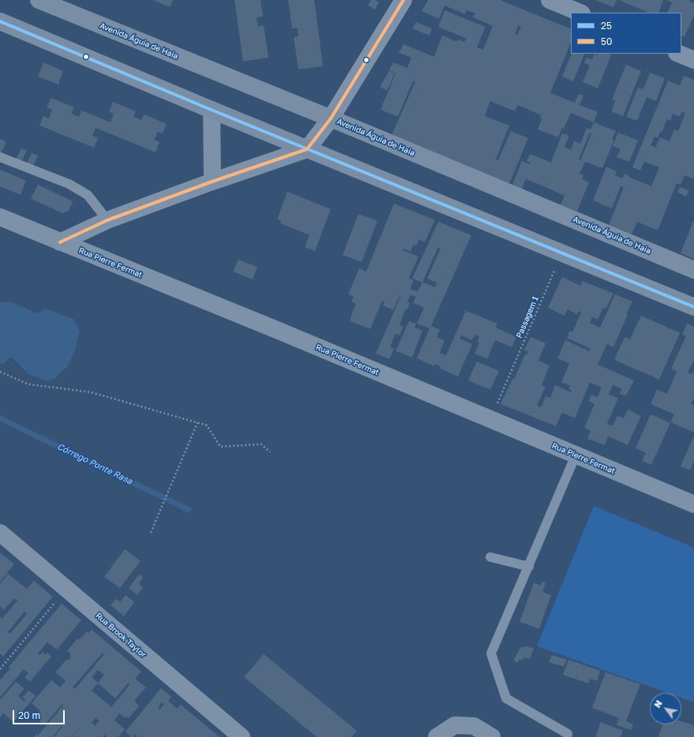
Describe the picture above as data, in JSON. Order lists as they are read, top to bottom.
{
  "streets": {
    "main road": ["Avenida Águia de Haia"],
    "street": ["Rua Pierre Fermat", "Rua Brook Taylor"],
    "path": ["Passagem 1"]
  },
  "crossings": [
    ["Rua Pierre Fermat", "Passagem 1"]
  ],
  "water": ["Córrego Ponte Rasa"],
  "lines": ["transit line 50", "transit line 25"],
  "legend": ["25", "50"],
  "scale_bar": "20 m",
  "north": "top left"
}
